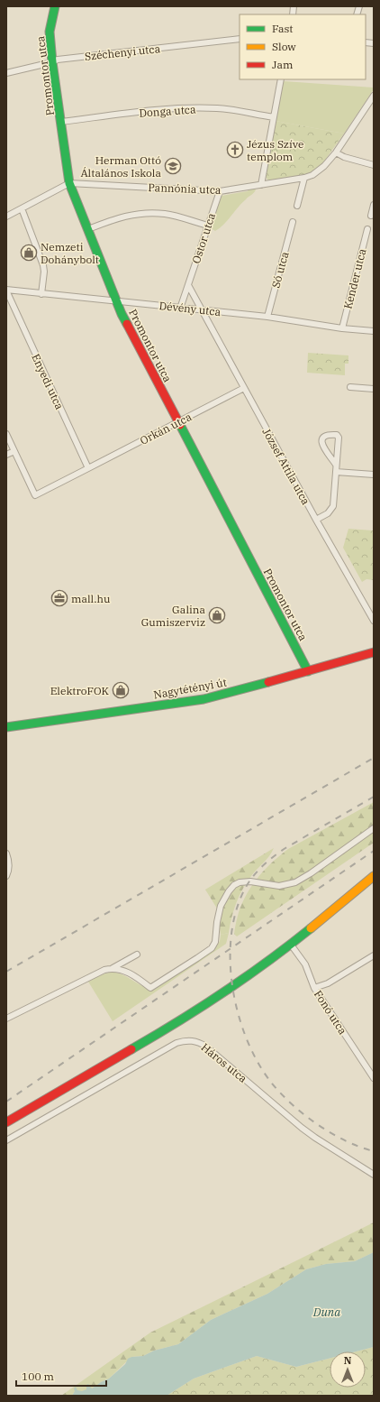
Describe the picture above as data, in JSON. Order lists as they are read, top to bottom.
{
  "streets": {
    "main road": ["Promontor utca", "Nagytétényi út"],
    "street": [
      "Széchenyi utca",
      "Donga utca",
      "Pannónia utca",
      "Ostor utca",
      "Só utca",
      "Kender utca",
      "Dévény utca",
      "Enyedi utca",
      "Orkán utca",
      "József Attila utca",
      "Fonó utca",
      "Háros utca"
    ]
  },
  "crossings": [
    ["Széchenyi utca", "Promontor utca"],
    ["Promontor utca", "Donga utca"],
    ["Promontor utca", "Pannónia utca"],
    ["Promontor utca", "Dévény utca"],
    ["Promontor utca", "Orkán utca"],
    ["Promontor utca", "Nagytétényi út"],
    ["Pannónia utca", "Ostor utca"],
    ["Ostor utca", "Dévény utca"],
    ["Só utca", "Dévény utca"],
    ["Kender utca", "Dévény utca"],
    ["Dévény utca", "Enyedi utca"],
    ["Dévény utca", "József Attila utca"],
    ["Enyedi utca", "Orkán utca"],
    ["Orkán utca", "József Attila utca"]
  ],
  "water": ["Duna"],
  "places": {
    "church": ["Jézus Szíve templom"],
    "school or university": ["Herman Ottó Általános Iskola"],
    "shop": ["Nemzeti Dohánybolt", "Galina Gumiszerviz", "ElektroFOK"],
    "office": ["mall.hu"]
  },
  "legend": ["Fast", "Slow", "Jam"],
  "scale_bar": "100 m",
  "north": "top"
}
